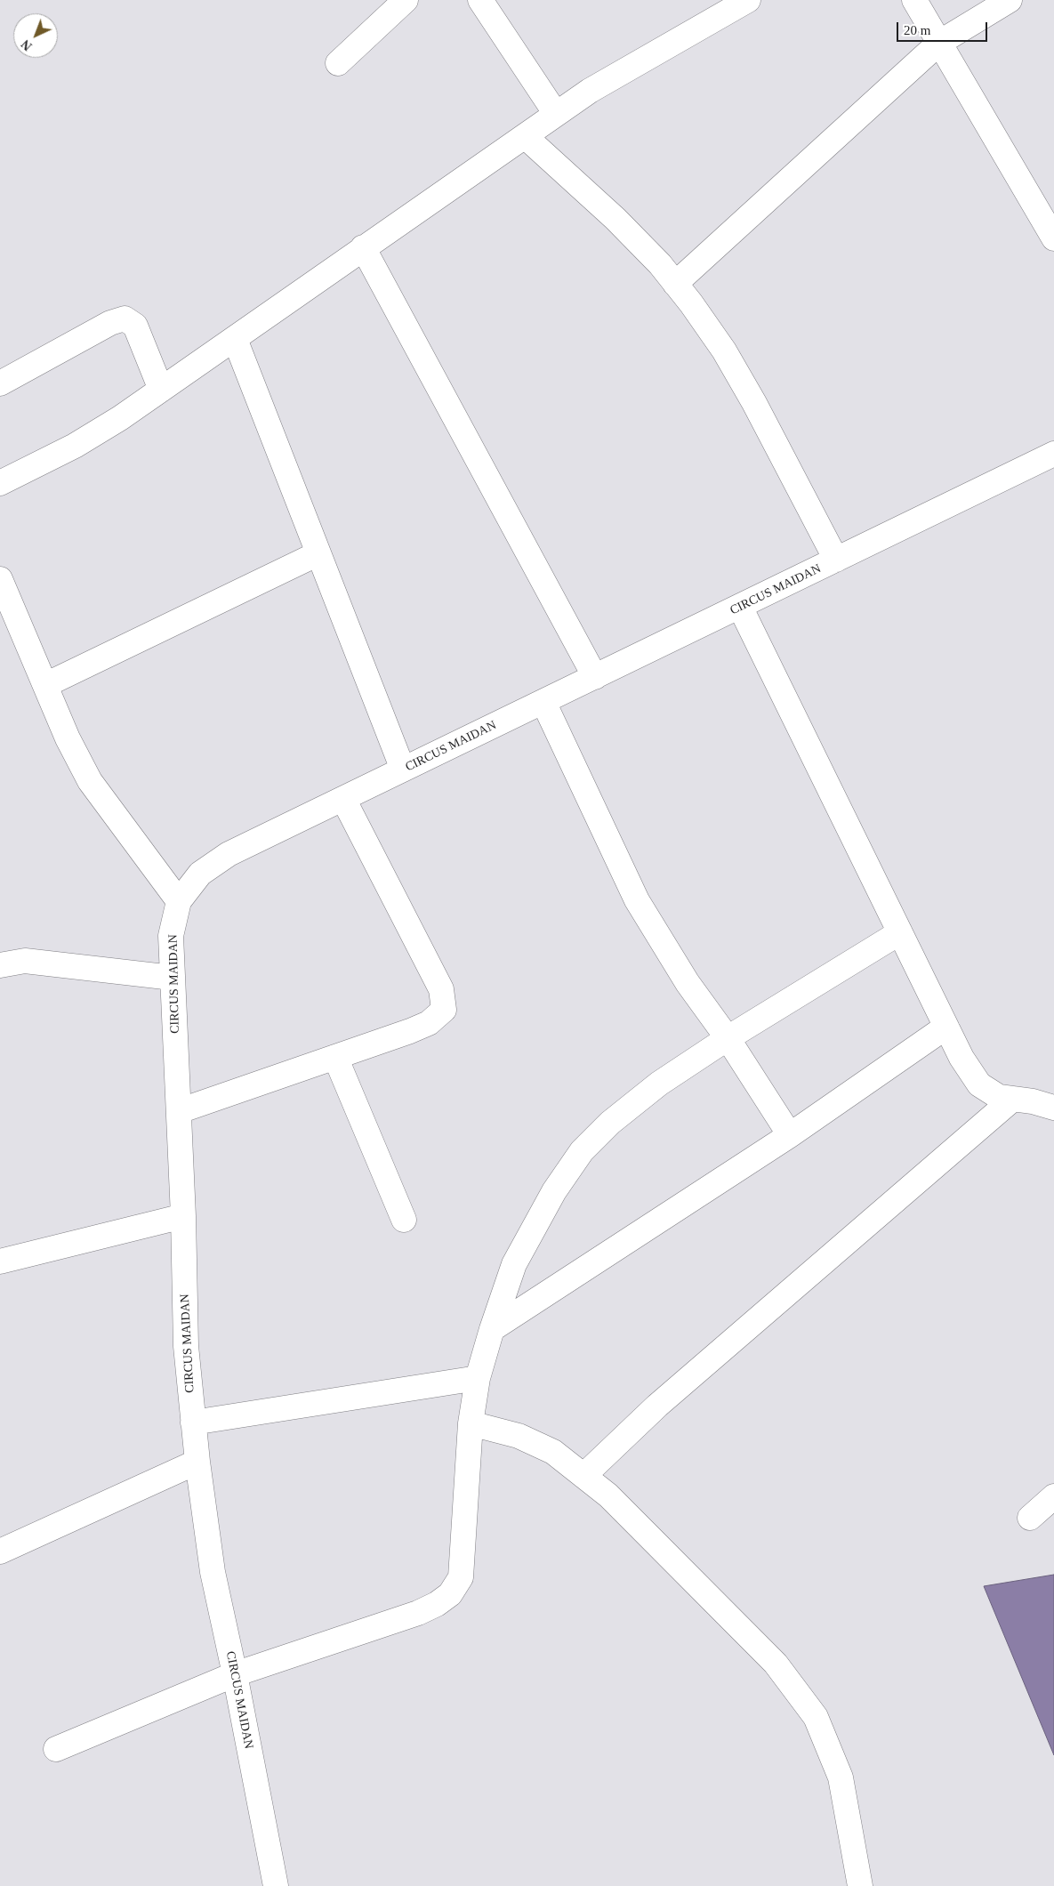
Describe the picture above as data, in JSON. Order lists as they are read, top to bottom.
{
  "streets": {
    "street": ["CIRCUS MAIDAN"]
  },
  "scale_bar": "20 m",
  "north": "bottom left"
}
